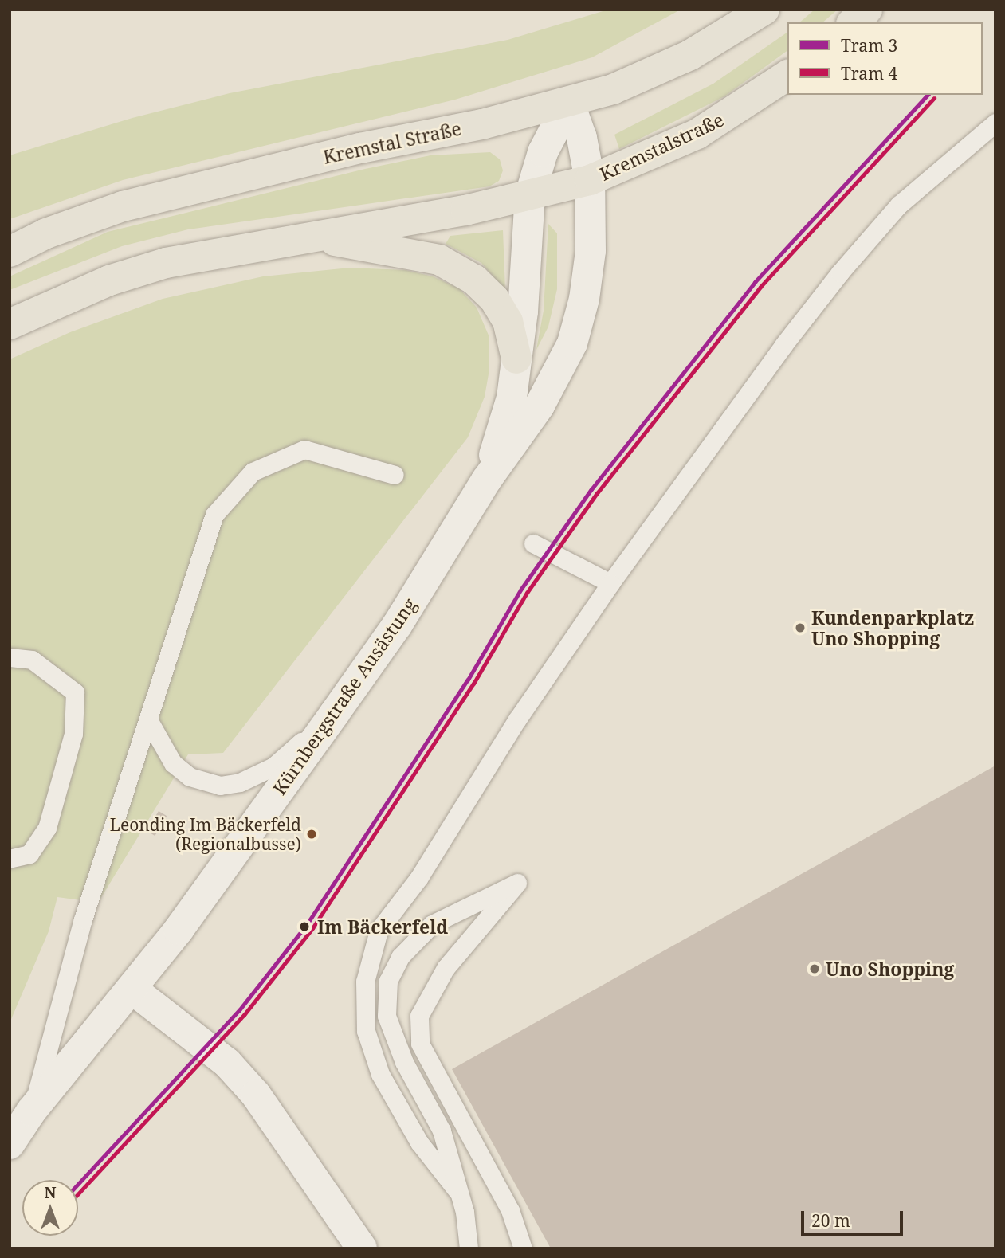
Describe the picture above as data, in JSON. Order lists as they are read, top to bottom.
{
  "streets": {
    "main road": ["Kremstal Straße", "Kremstalstraße", "Kürnbergstraße Ausästung"]
  },
  "places": [
    "Kundenparkplatz Uno Shopping",
    "Leonding Im Bäckerfeld (Regionalbusse)",
    "Im Bäckerfeld",
    "Uno Shopping"
  ],
  "lines": ["tram line 3", "tram line 4"],
  "legend": ["Tram 3", "Tram 4"],
  "scale_bar": "20 m",
  "north": "top"
}
